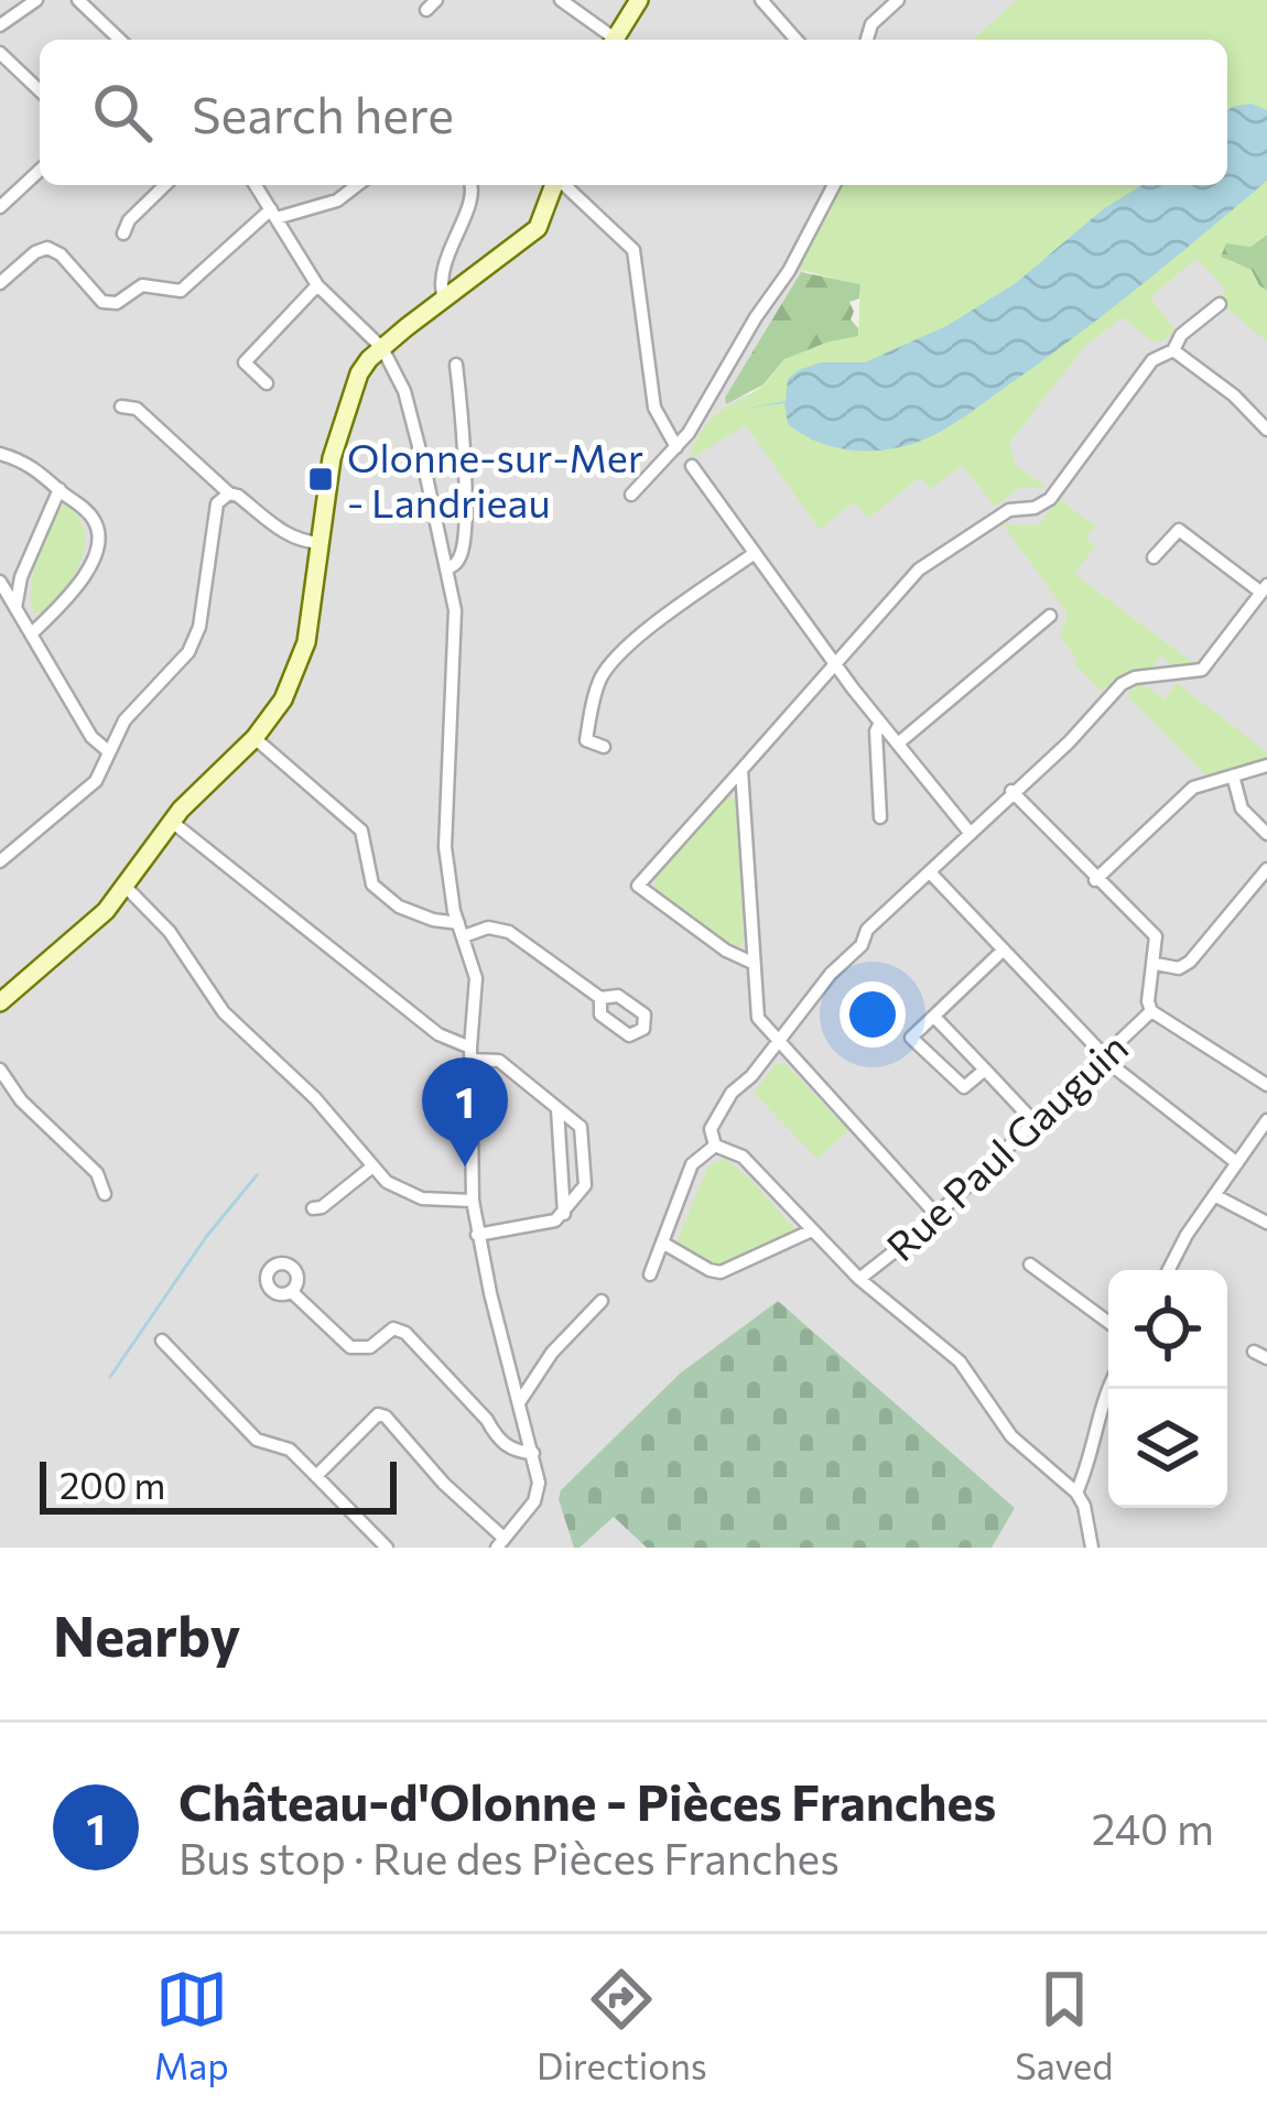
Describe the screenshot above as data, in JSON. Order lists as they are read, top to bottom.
{
  "streets": {
    "street": ["Rue Paul Gauguin"]
  },
  "places": {
    "transit": ["Olonne-sur-Mer - Landrieau"]
  },
  "scale_bar": "200 m",
  "page": {
    "search": "Search here",
    "pins": "1",
    "scale": "200 m",
    "heading": "Nearby",
    "list": [
      {
        "mark": "1",
        "name": "Château-d'Olonne - Pièces Franches",
        "note": "Bus stop · Rue des Pièces Franches",
        "value": "240 m"
      }
    ],
    "nav": ["Map", "Directions", "Saved"]
  }
}
